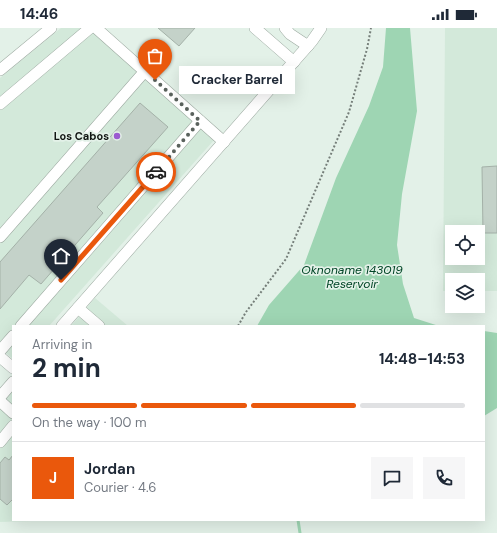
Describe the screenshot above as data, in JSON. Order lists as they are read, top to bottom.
{
  "water": ["Oknoname 143019 Reservoir"],
  "places": ["Cracker Barrel", "Los Cabos"],
  "page": {
    "status": "14:46",
    "bubble": "Cracker Barrel",
    "heading": ["2 min", "Arriving in", "14:48–14:53"],
    "panel": ["Jordan", "Courier · 4.6"],
    "bar": "On the way · 100 m",
    "round": "J"
  }
}
